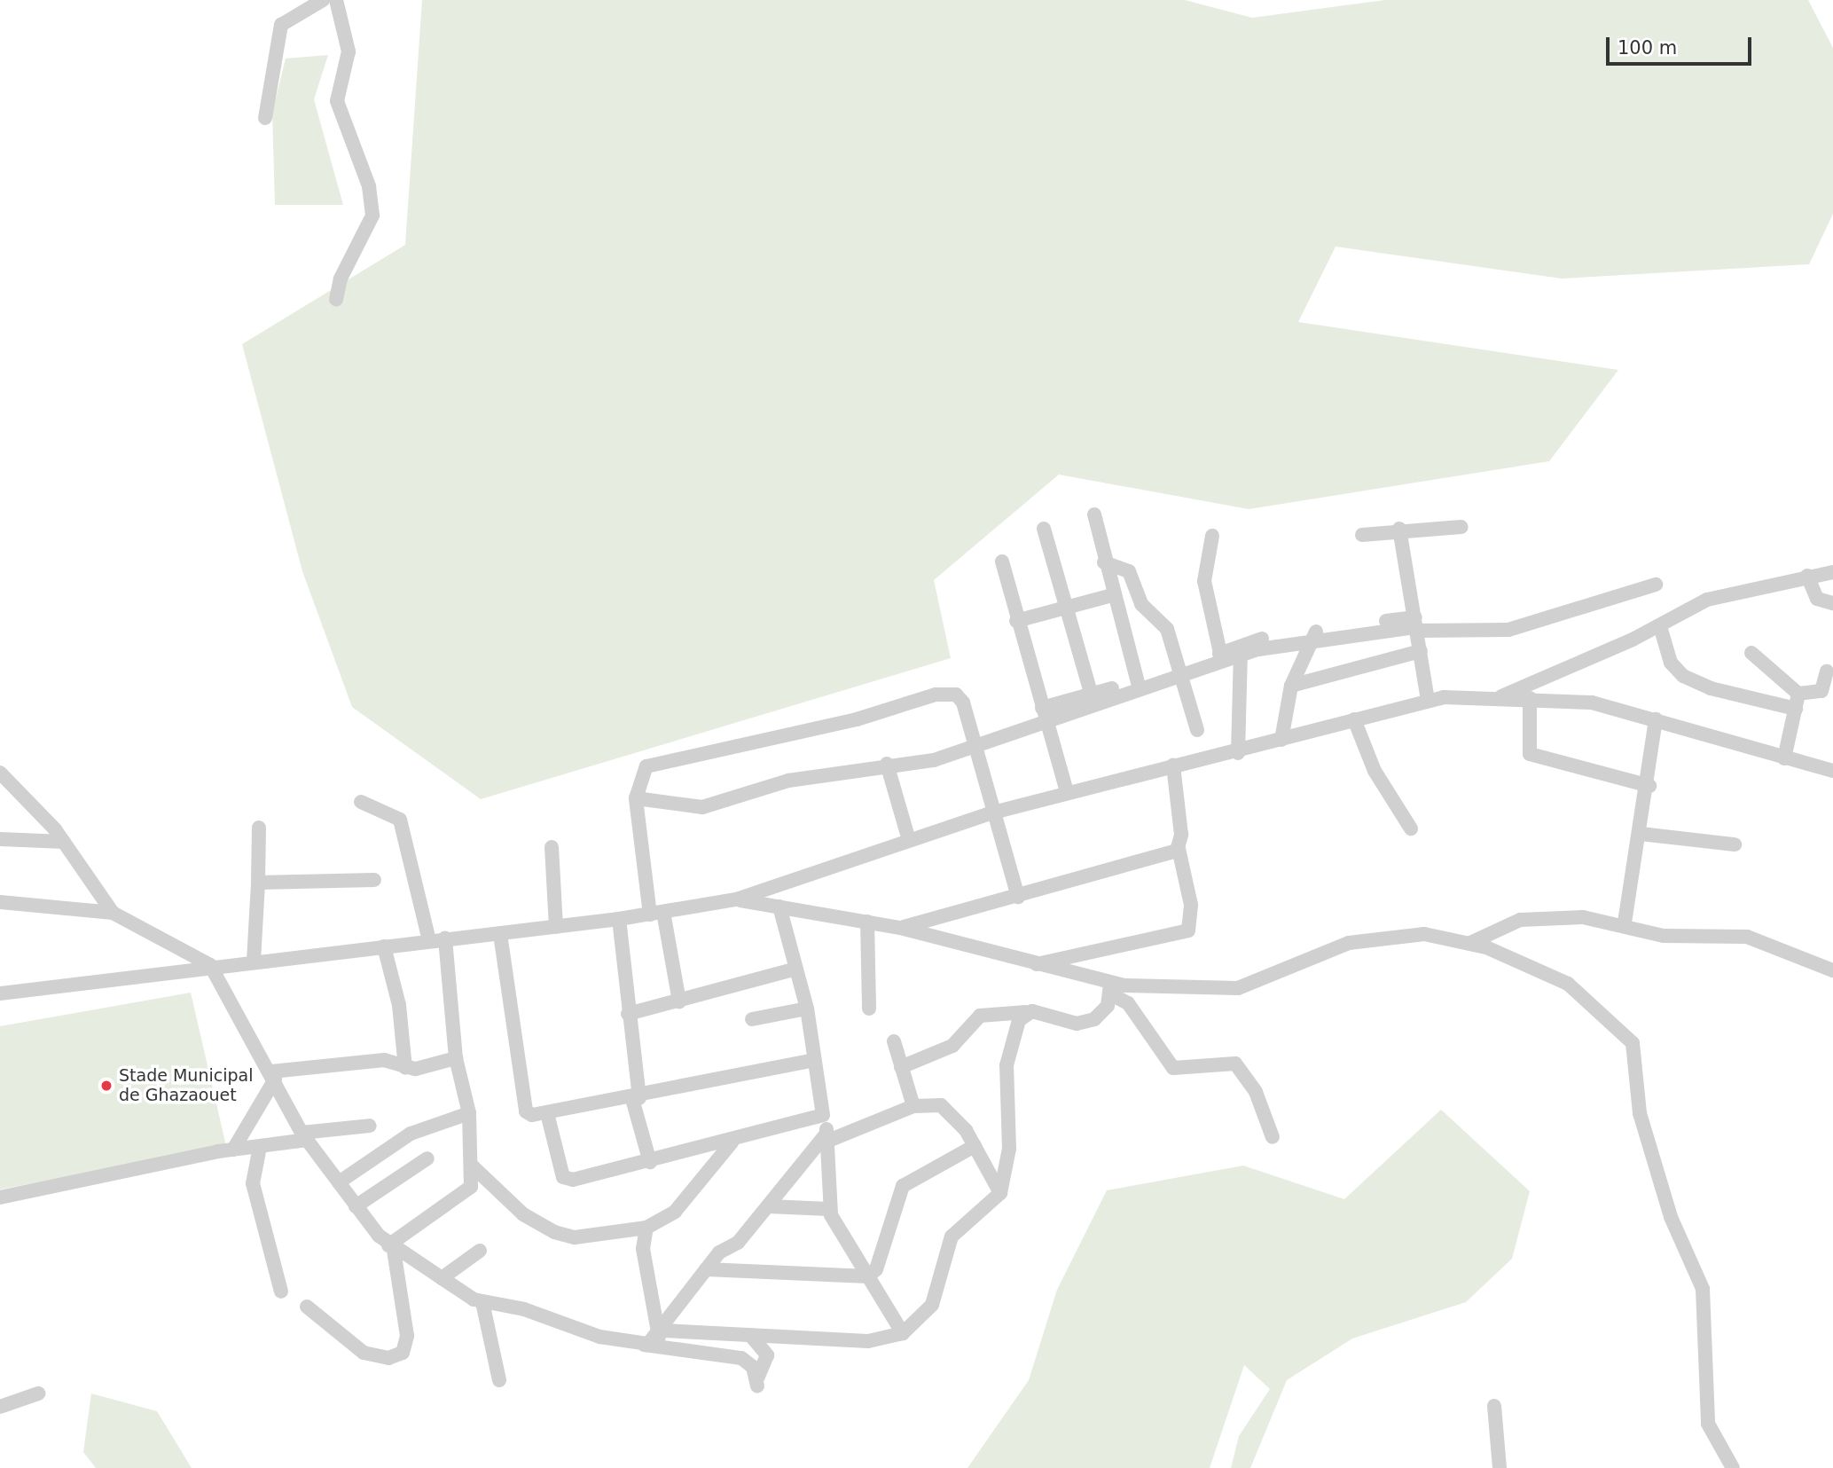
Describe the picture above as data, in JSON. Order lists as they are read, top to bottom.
{
  "places": ["Stade Municipal de Ghazaouet"],
  "scale_bar": "100 m"
}
